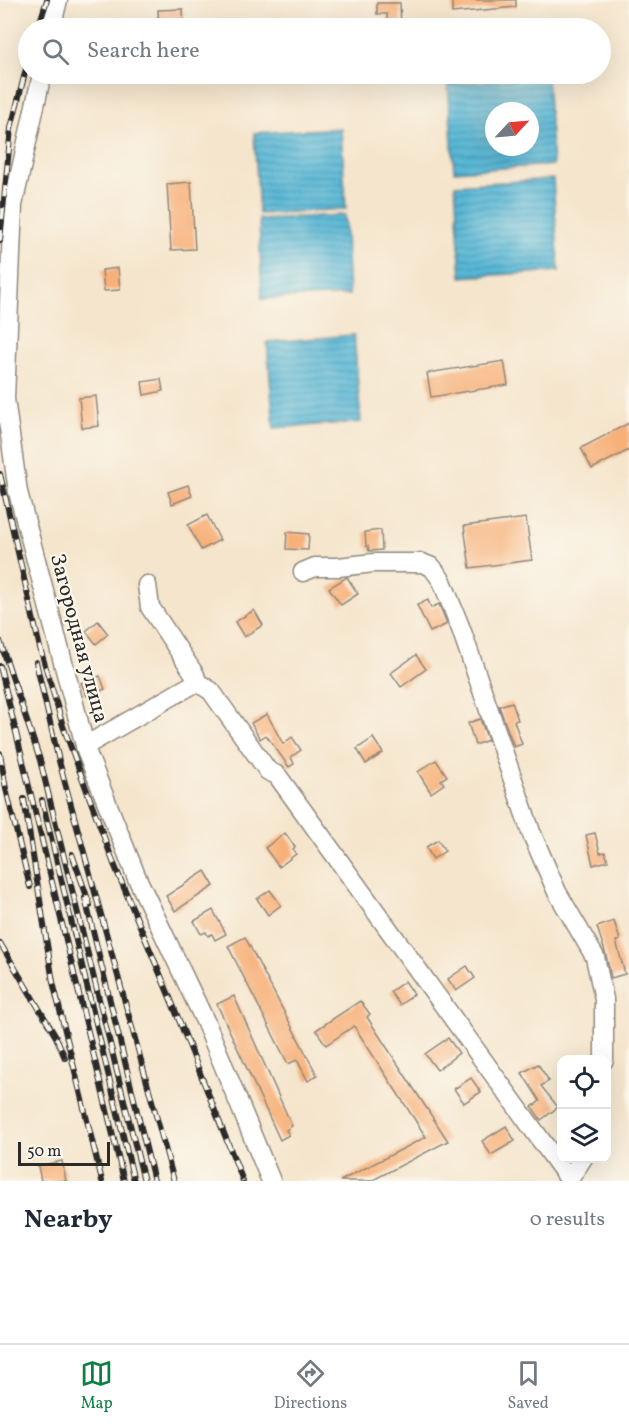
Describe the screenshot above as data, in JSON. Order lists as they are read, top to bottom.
{
  "streets": {
    "street": ["Загородная улица"]
  },
  "scale_bar": "50 m",
  "north": "top right",
  "page": {
    "search": "Search here",
    "scale": "50 m",
    "heading": ["Nearby", "0 results"],
    "nav": ["Map", "Directions", "Saved"]
  }
}
